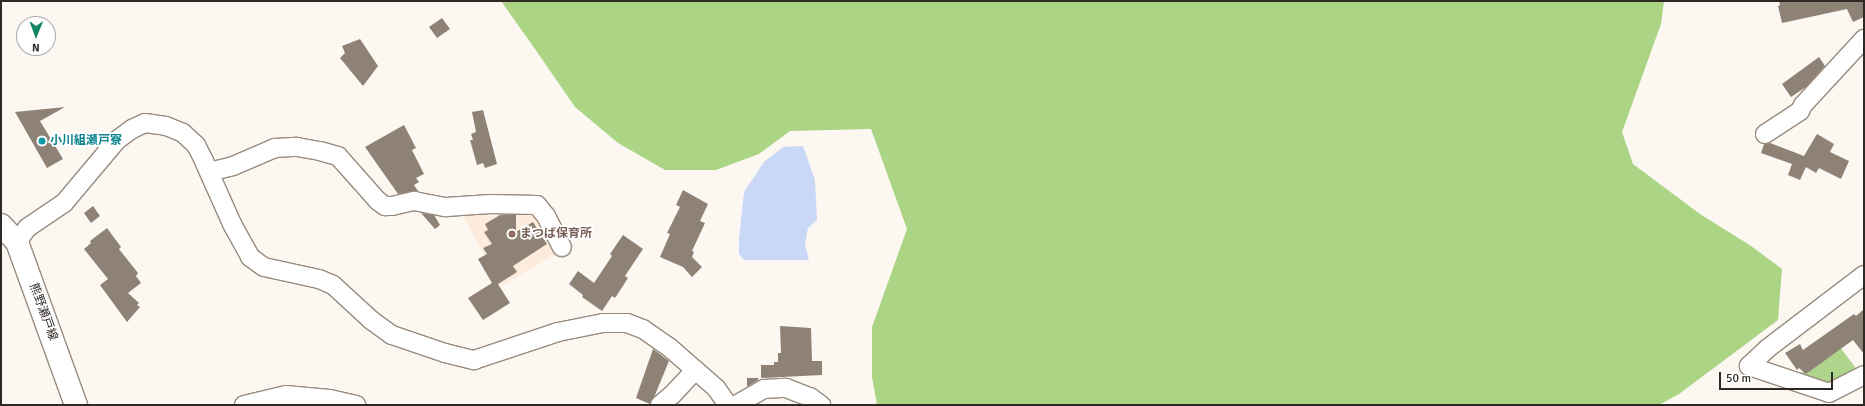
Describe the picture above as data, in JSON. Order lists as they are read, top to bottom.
{
  "streets": {
    "main road": ["熊野瀬戸線"]
  },
  "places": ["小川組瀬戸寮", "まつば保育所"],
  "scale_bar": "50 m",
  "north": "bottom"
}
